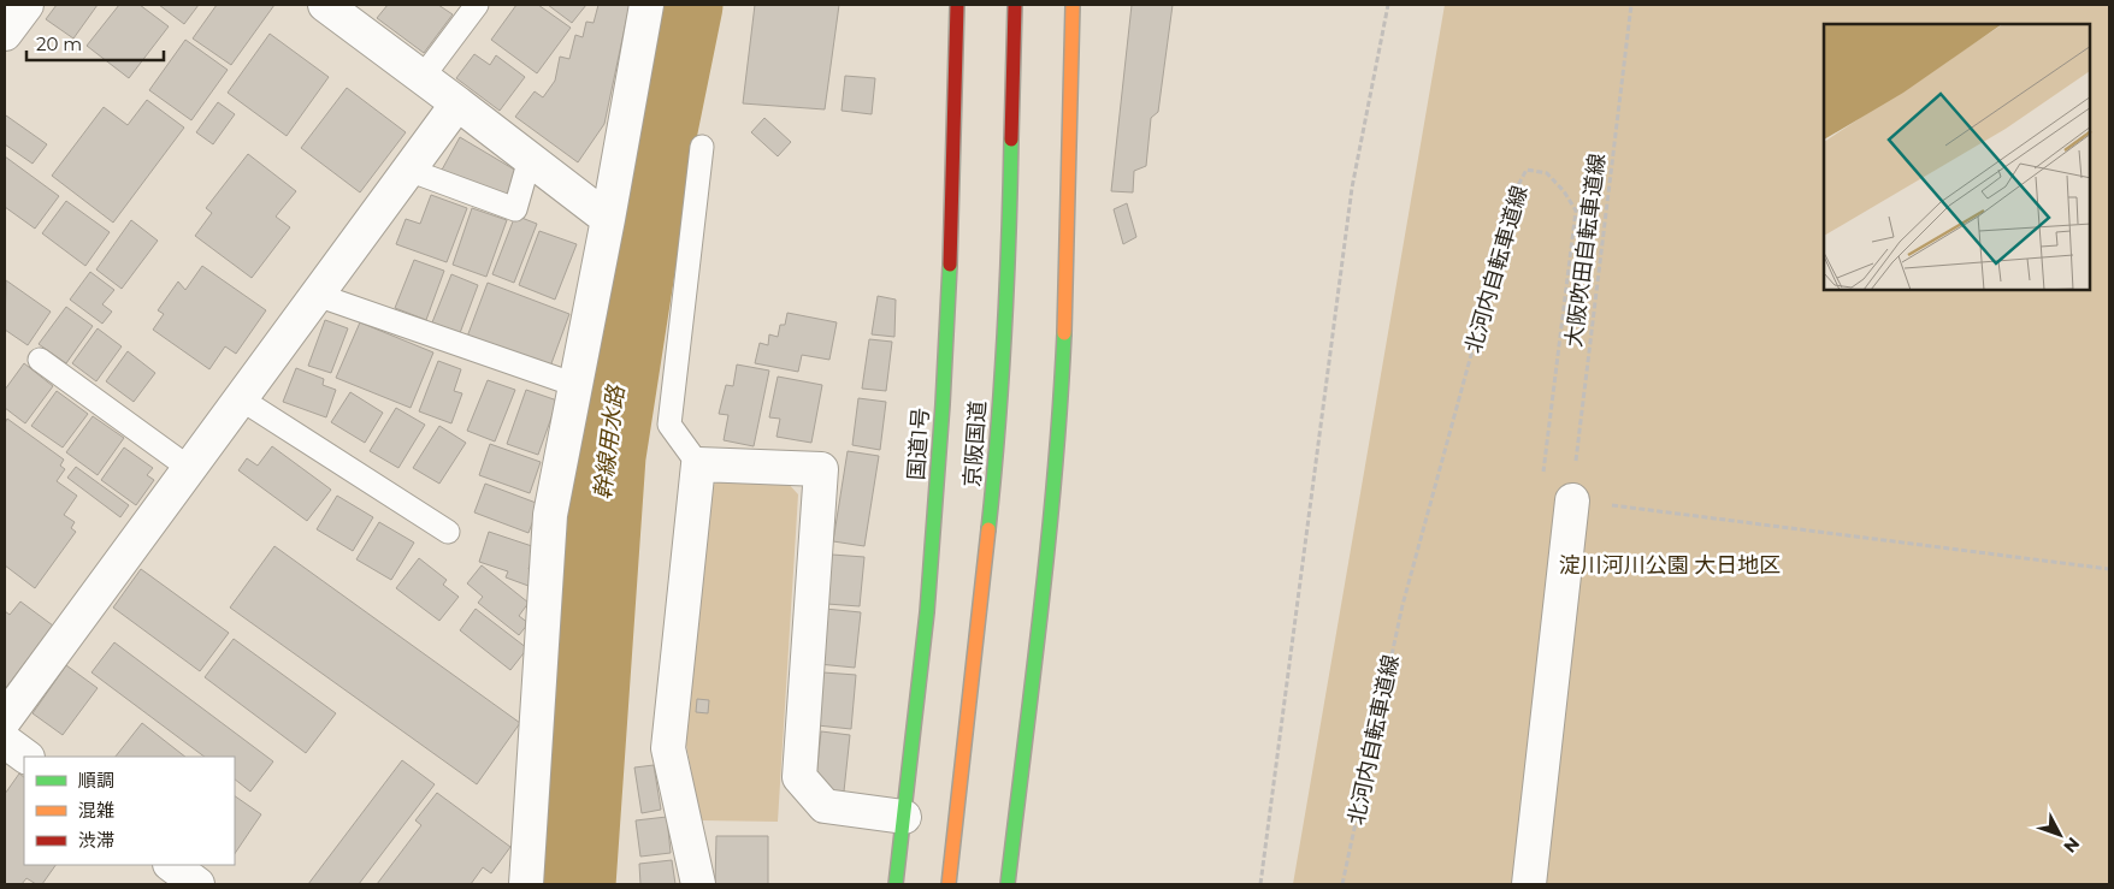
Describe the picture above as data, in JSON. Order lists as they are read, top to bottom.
{
  "streets": {
    "highway": ["国道1号", "京阪国道"],
    "path": ["大阪吹田自転車道線", "北河内自転車道線"]
  },
  "water": ["幹線用水路"],
  "parks": ["淀川河川公園 大日地区"],
  "legend": ["順調", "混雑", "渋滞"],
  "scale_bar": "20 m",
  "north": "bottom right"
}
